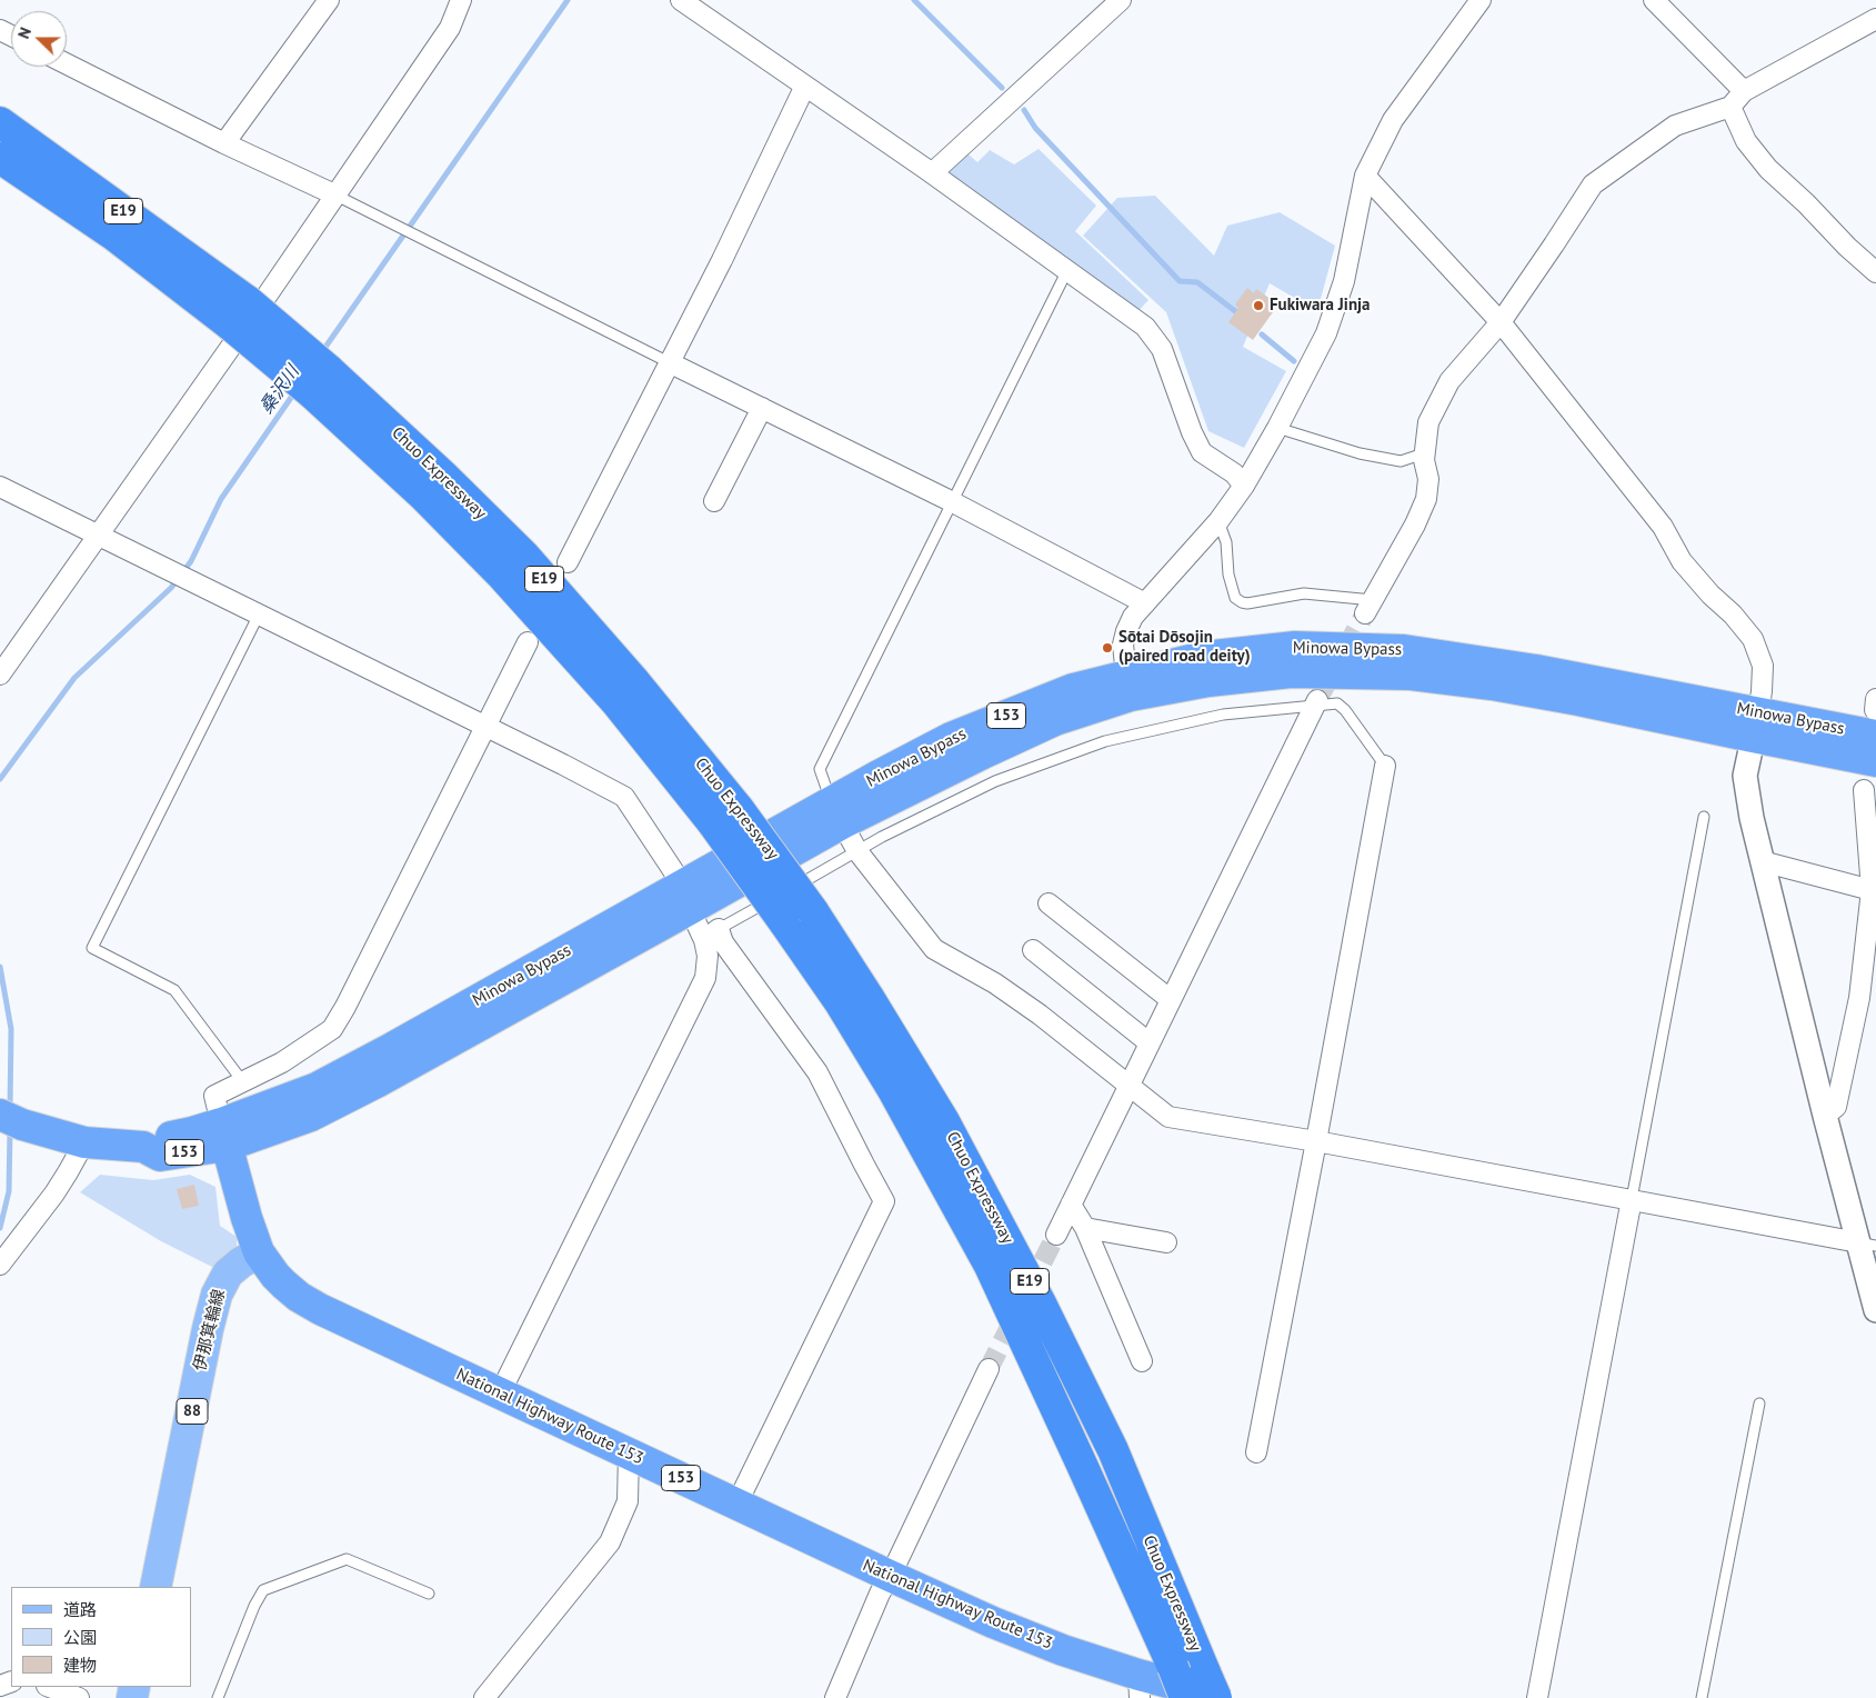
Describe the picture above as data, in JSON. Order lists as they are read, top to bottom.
{
  "streets": {
    "highway": [
      "E19",
      "Chuo Expressway",
      "Minowa Bypass",
      "153",
      "National Highway Route 153"
    ],
    "main road": ["伊那箕輪線", "88"]
  },
  "crossings": [
    ["Minowa Bypass", "153"],
    ["Minowa Bypass", "National Highway Route 153"],
    ["153", "National Highway Route 153"],
    ["伊那箕輪線", "National Highway Route 153"]
  ],
  "water": ["桑沢川"],
  "places": ["Fukiwara Jinja", "Sōtai Dōsojin (paired road deity)"],
  "legend": ["道路", "公園", "建物"],
  "north": "left"
}
